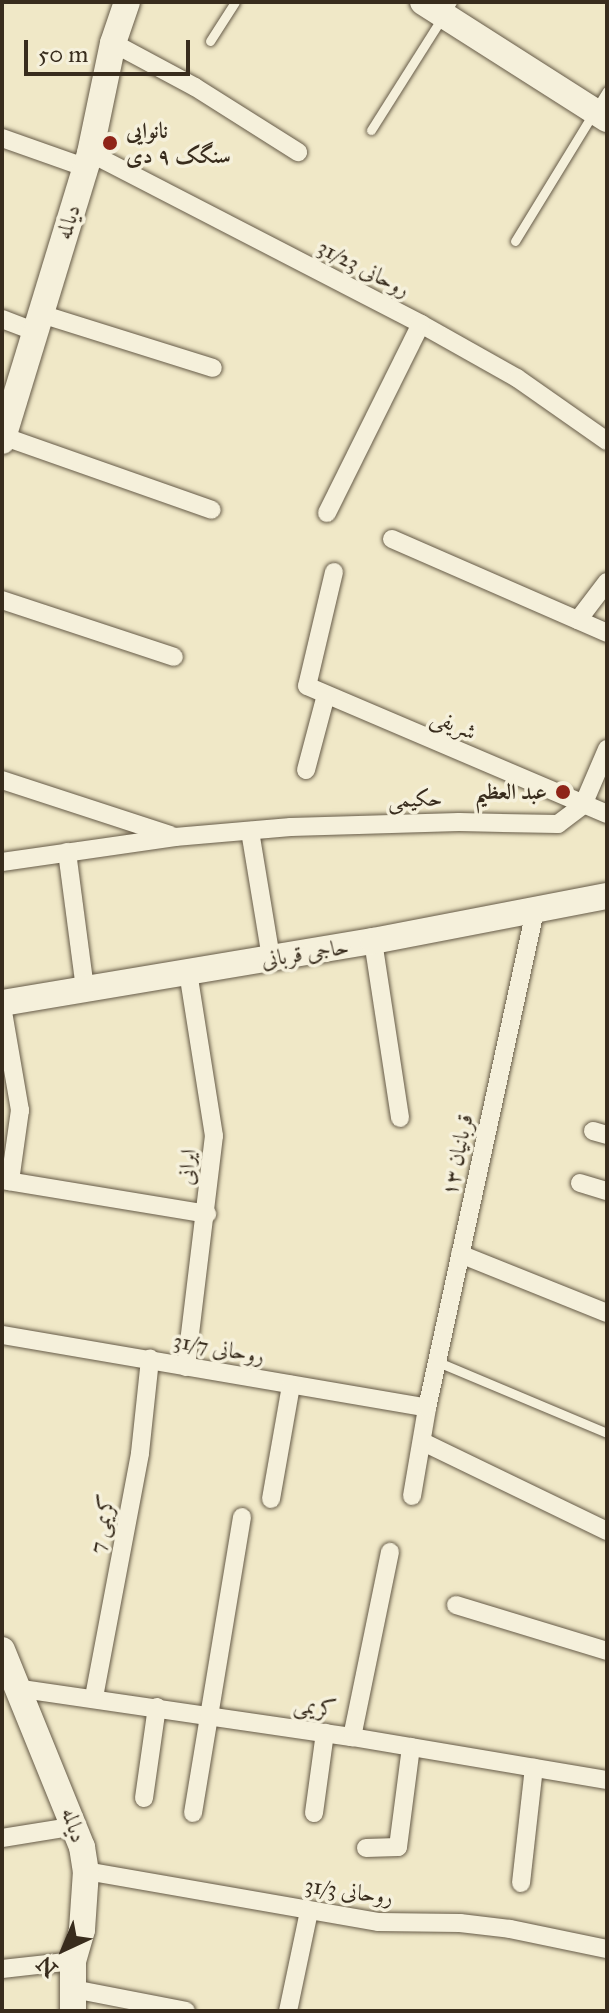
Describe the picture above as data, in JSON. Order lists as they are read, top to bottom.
{
  "streets": {
    "main road": ["دیالمه", "حاجی قربانی"],
    "street": [
      "روحانی 31/23",
      "شریفی",
      "حکیمی",
      "۱۳ قربانیان",
      "ایرانی",
      "روحانی 31/7",
      "کریمی 7",
      "کریمی",
      "روحانی 31/3"
    ]
  },
  "crossings": [
    ["دیالمه", "روحانی 31/23"],
    ["دیالمه", "کریمی"],
    ["دیالمه", "روحانی 31/3"],
    ["شریفی", "حکیمی"],
    ["حاجی قربانی", "۱۳ قربانیان"],
    ["حاجی قربانی", "ایرانی"],
    ["۱۳ قربانیان", "روحانی 31/7"],
    ["ایرانی", "روحانی 31/7"],
    ["روحانی 31/7", "کریمی 7"],
    ["کریمی 7", "کریمی"]
  ],
  "places": ["نانوایی سنگک ۹ دی", "عبد العظيم"],
  "scale_bar": "50 m",
  "north": "bottom left"
}
